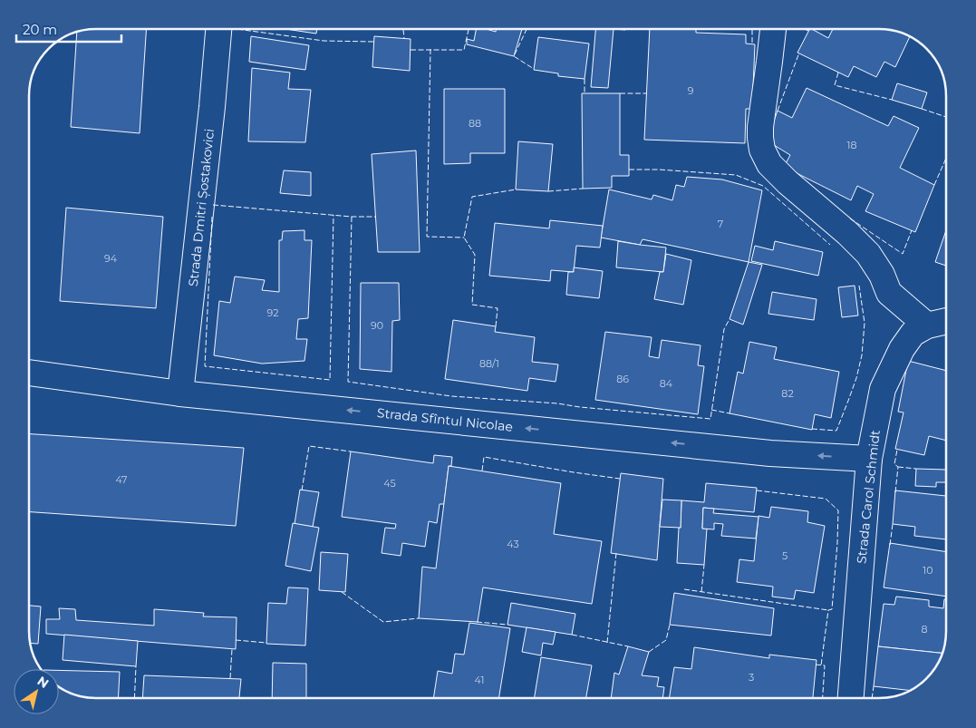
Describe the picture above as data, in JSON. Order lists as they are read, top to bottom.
{
  "streets": {
    "street": ["Strada Dmitri Șostakovici", "Strada Sfîntul Nicolae", "Strada Carol Schmidt"]
  },
  "crossings": [
    ["Strada Dmitri Șostakovici", "Strada Sfîntul Nicolae"],
    ["Strada Sfîntul Nicolae", "Strada Carol Schmidt"]
  ],
  "one_way": ["Strada Sfîntul Nicolae"],
  "house_numbers": [
    "9",
    "88",
    "18",
    "7",
    "94",
    "92",
    "90",
    "88/1",
    "86",
    "84",
    "82",
    "47",
    "45",
    "43",
    "5",
    "10",
    "8",
    "3",
    "41"
  ],
  "scale_bar": "20 m",
  "north": "top right"
}
